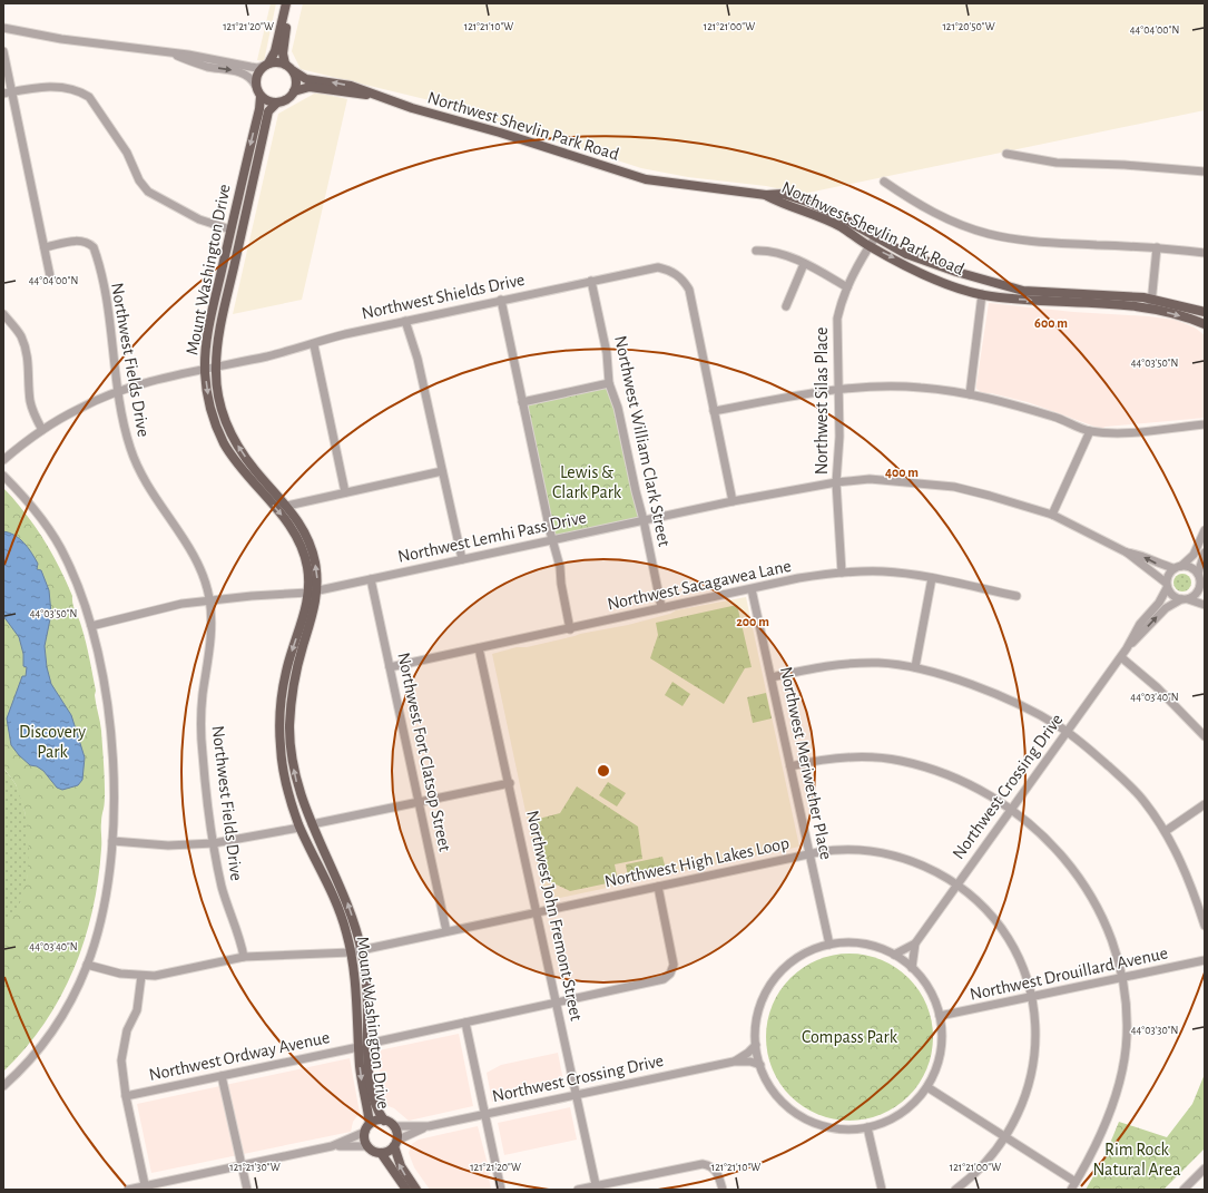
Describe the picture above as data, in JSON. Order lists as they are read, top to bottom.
{
  "streets": {
    "main road": ["Northwest Shevlin Park Road", "Mount Washington Drive"],
    "street": [
      "Northwest Shields Drive",
      "Northwest Fields Drive",
      "Northwest Silas Place",
      "Northwest William Clark Street",
      "Northwest Lemhi Pass Drive",
      "Northwest Sacagawea Lane",
      "Northwest Fort Clatsop Street",
      "Northwest Meriwether Place",
      "Northwest Crossing Drive",
      "Northwest High Lakes Loop",
      "Northwest John Fremont Street",
      "Northwest Drouillard Avenue",
      "Northwest Ordway Avenue"
    ]
  },
  "crossings": [
    ["Northwest Shevlin Park Road", "Mount Washington Drive"],
    ["Northwest Shevlin Park Road", "Northwest Silas Place"],
    ["Mount Washington Drive", "Northwest Shields Drive"],
    ["Mount Washington Drive", "Northwest Lemhi Pass Drive"],
    ["Mount Washington Drive", "Northwest Crossing Drive"],
    ["Mount Washington Drive", "Northwest High Lakes Loop"],
    ["Mount Washington Drive", "Northwest Ordway Avenue"],
    ["Northwest Shields Drive", "Northwest Fields Drive"],
    ["Northwest Shields Drive", "Northwest William Clark Street"],
    ["Northwest Shields Drive", "Northwest Lemhi Pass Drive"],
    ["Northwest Fields Drive", "Northwest Lemhi Pass Drive"],
    ["Northwest Fields Drive", "Northwest High Lakes Loop"],
    ["Northwest Silas Place", "Northwest Lemhi Pass Drive"],
    ["Northwest Silas Place", "Northwest Sacagawea Lane"],
    ["Northwest William Clark Street", "Northwest Lemhi Pass Drive"],
    ["Northwest William Clark Street", "Northwest Sacagawea Lane"],
    ["Northwest Lemhi Pass Drive", "Northwest Fort Clatsop Street"],
    ["Northwest Lemhi Pass Drive", "Northwest Crossing Drive"],
    ["Northwest Sacagawea Lane", "Northwest Fort Clatsop Street"],
    ["Northwest Sacagawea Lane", "Northwest Meriwether Place"],
    ["Northwest Sacagawea Lane", "Northwest John Fremont Street"],
    ["Northwest Fort Clatsop Street", "Northwest High Lakes Loop"],
    ["Northwest Meriwether Place", "Northwest High Lakes Loop"],
    ["Northwest Crossing Drive", "Northwest High Lakes Loop"],
    ["Northwest Crossing Drive", "Northwest John Fremont Street"],
    ["Northwest High Lakes Loop", "Northwest John Fremont Street"],
    ["Northwest High Lakes Loop", "Northwest Drouillard Avenue"],
    ["Northwest High Lakes Loop", "Northwest Ordway Avenue"],
    ["Northwest John Fremont Street", "Northwest Ordway Avenue"]
  ],
  "parks": [
    "Lewis & Clark Park",
    "Discovery Park",
    "Compass Park",
    "Rim Rock Natural Area"
  ],
  "coordinates": [
    "121°21'20\"W",
    "121°21'10\"W",
    "121°21'00\"W",
    "121°20'50\"W",
    "44°04'00\"N",
    "44°03'50\"N",
    "44°03'40\"N",
    "44°03'30\"N",
    "121°21'30\"W"
  ],
  "rings": ["600 m", "400 m", "200 m"]
}
